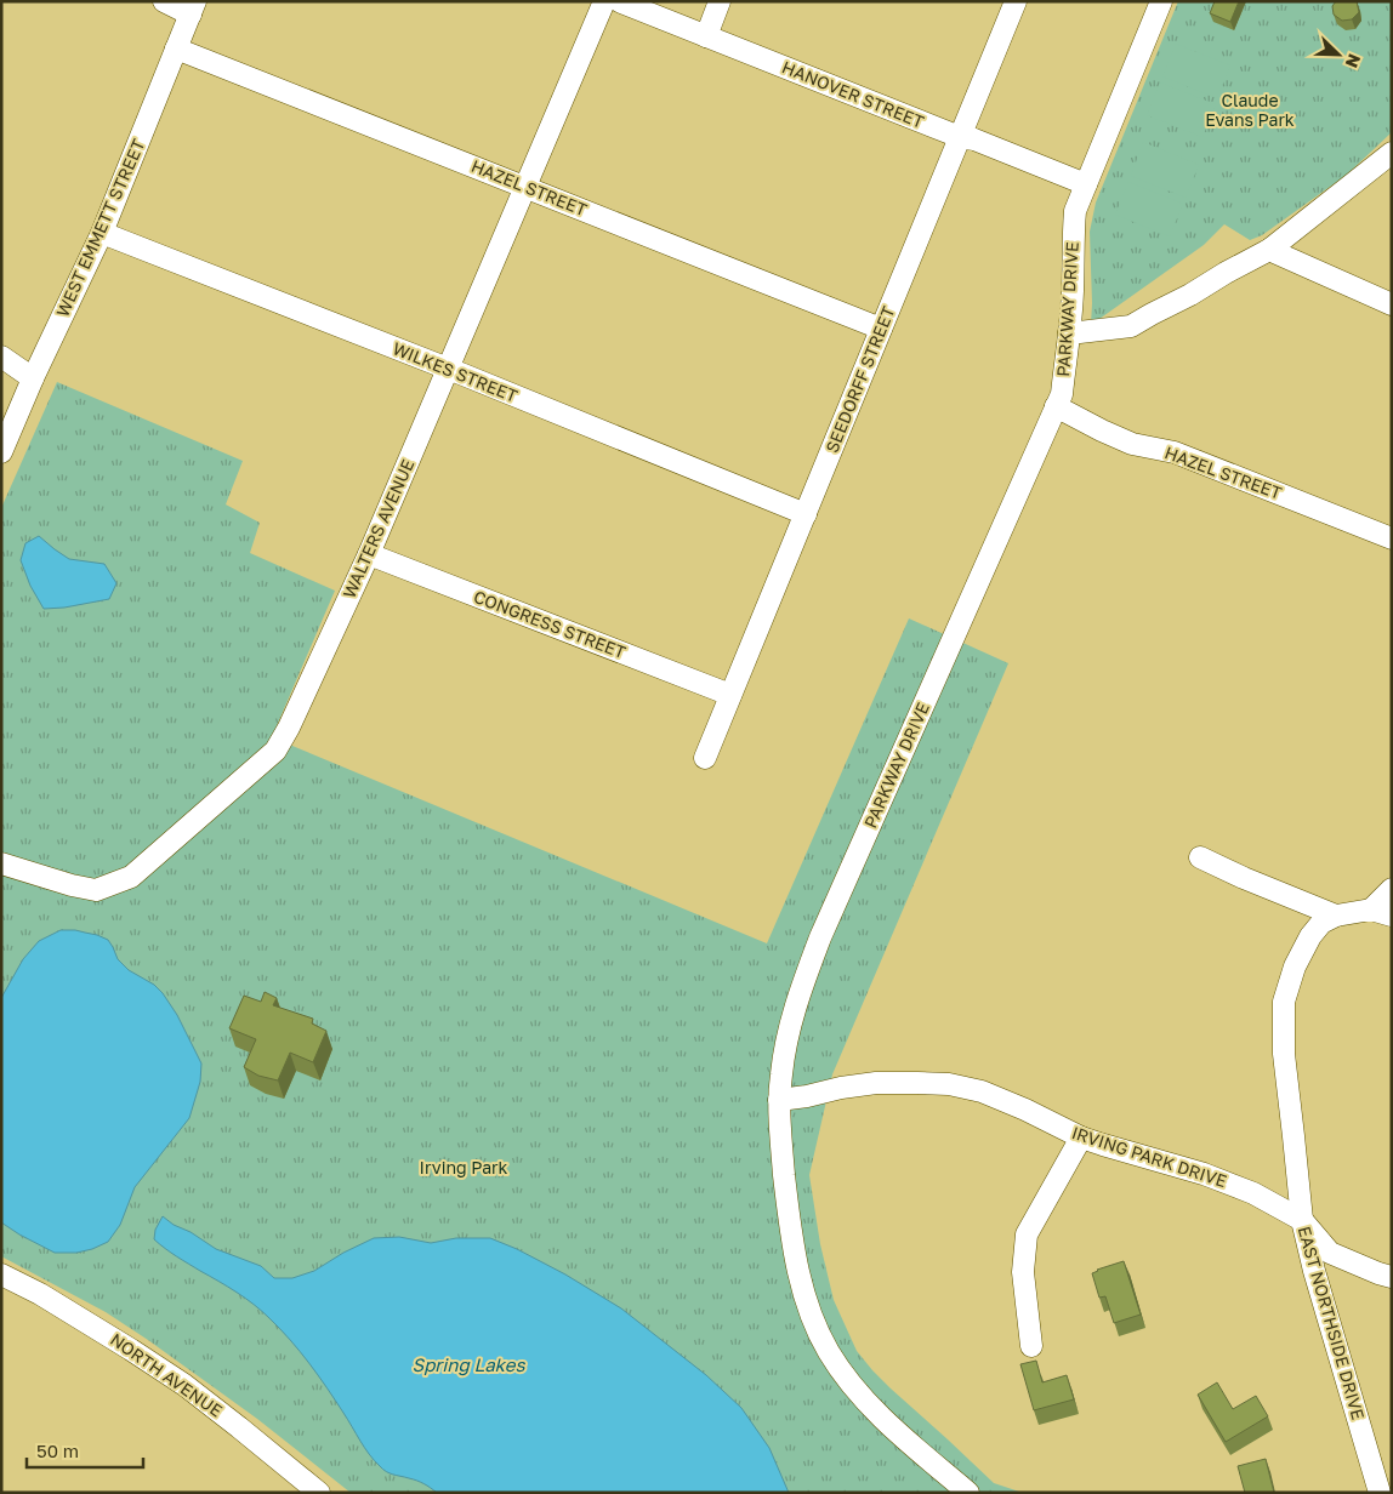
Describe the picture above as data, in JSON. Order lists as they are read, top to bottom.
{
  "streets": {
    "street": [
      "HANOVER STREET",
      "HAZEL STREET",
      "WEST EMMETT STREET",
      "PARKWAY DRIVE",
      "WILKES STREET",
      "SEEDORFF STREET",
      "WALTERS AVENUE",
      "CONGRESS STREET",
      "IRVING PARK DRIVE",
      "EAST NORTHSIDE DRIVE",
      "NORTH AVENUE"
    ]
  },
  "crossings": [
    ["HANOVER STREET", "PARKWAY DRIVE"],
    ["HANOVER STREET", "SEEDORFF STREET"],
    ["HAZEL STREET", "WEST EMMETT STREET"],
    ["HAZEL STREET", "PARKWAY DRIVE"],
    ["HAZEL STREET", "SEEDORFF STREET"],
    ["HAZEL STREET", "WALTERS AVENUE"],
    ["WEST EMMETT STREET", "WILKES STREET"],
    ["PARKWAY DRIVE", "IRVING PARK DRIVE"],
    ["WILKES STREET", "SEEDORFF STREET"],
    ["WILKES STREET", "WALTERS AVENUE"],
    ["SEEDORFF STREET", "CONGRESS STREET"],
    ["WALTERS AVENUE", "CONGRESS STREET"],
    ["IRVING PARK DRIVE", "EAST NORTHSIDE DRIVE"]
  ],
  "water": ["Spring Lakes"],
  "parks": ["Claude Evans Park", "Irving Park"],
  "scale_bar": "50 m",
  "north": "bottom right"
}
